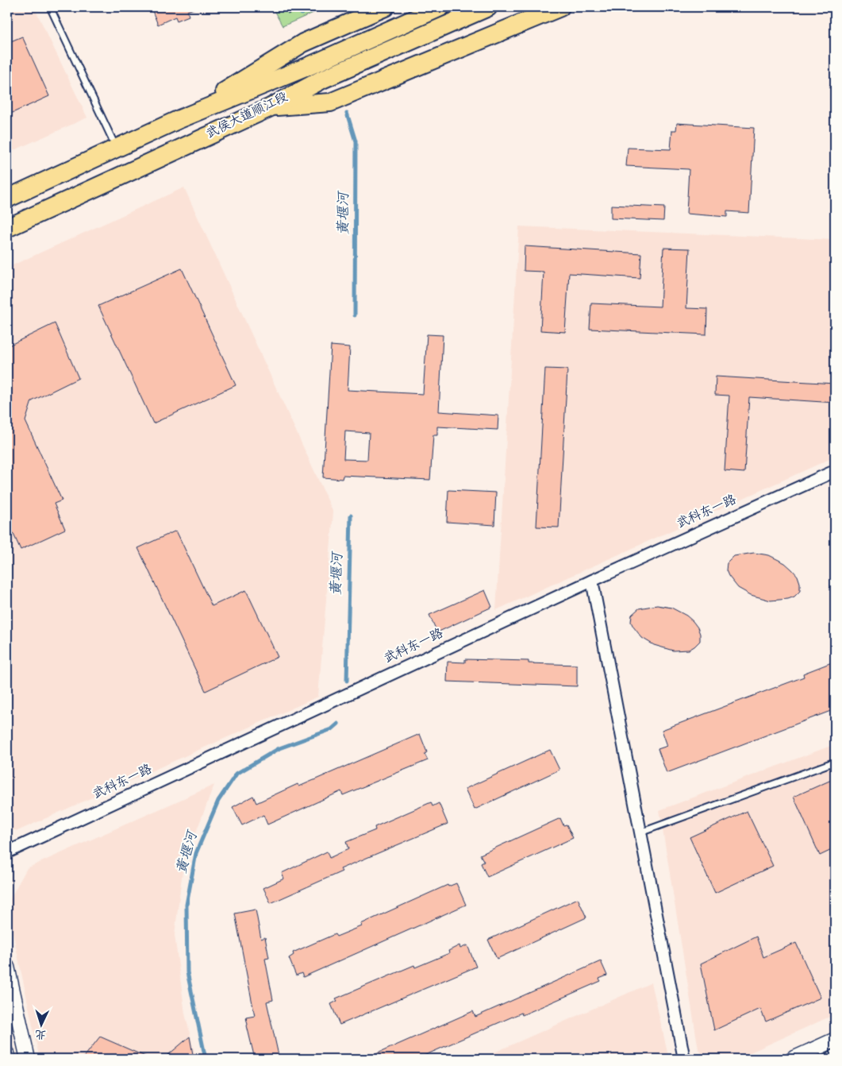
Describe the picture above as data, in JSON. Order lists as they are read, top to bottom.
{
  "streets": {
    "main road": ["武侯大道顺江段"],
    "street": ["武科东一路"]
  },
  "water": ["黄堰河"],
  "north": "bottom"
}
